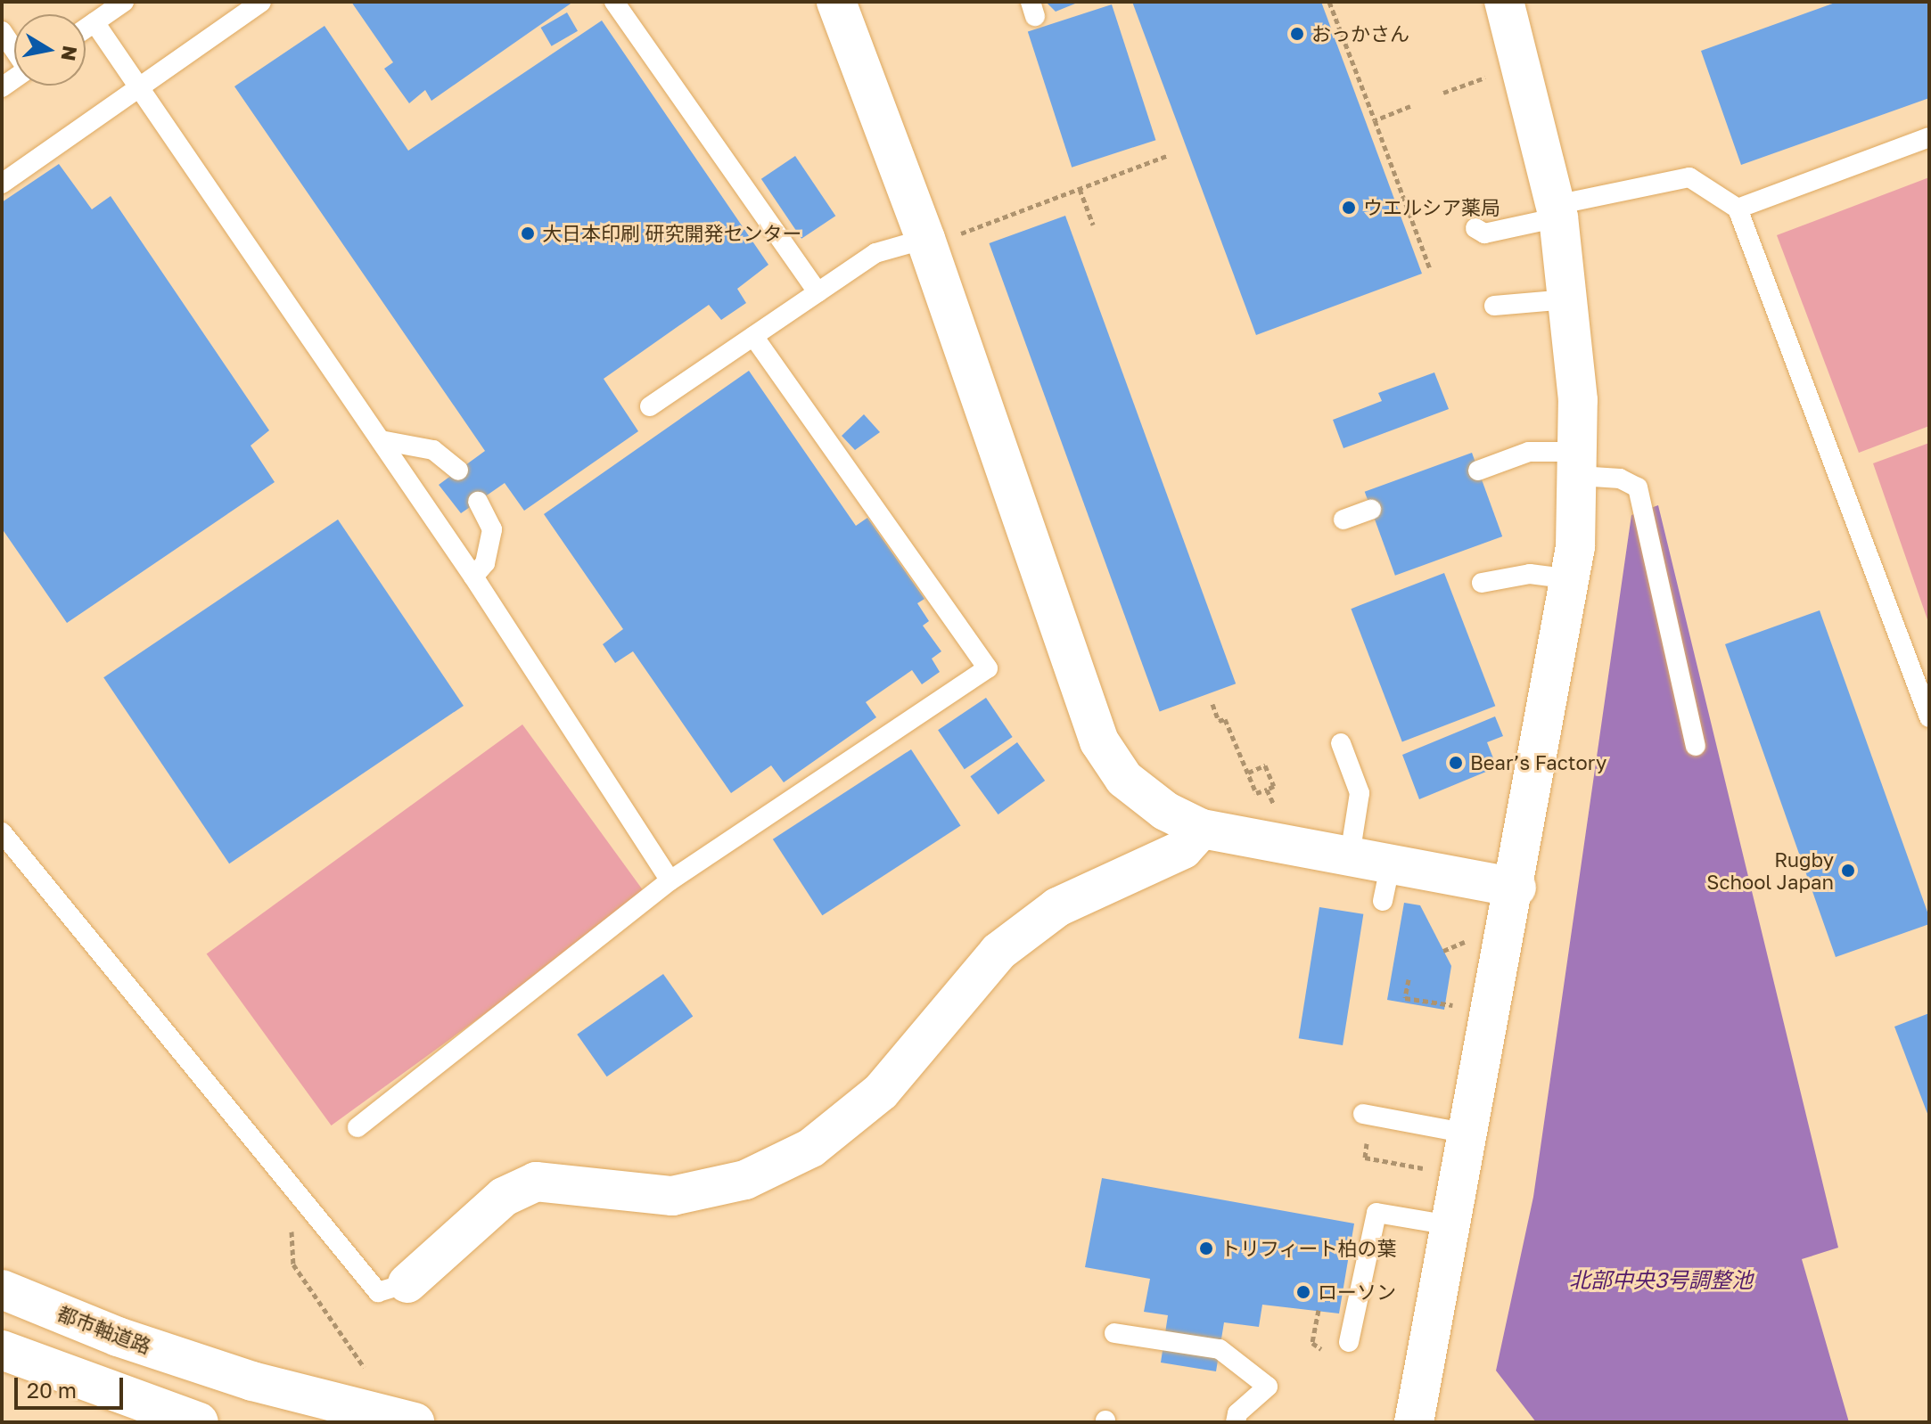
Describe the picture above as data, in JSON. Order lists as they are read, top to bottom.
{
  "streets": {
    "street": ["都市軸道路"]
  },
  "water": ["北部中央3号調整池"],
  "places": [
    "おっかさん",
    "ウエルシア薬局",
    "大日本印刷 研究開発センター",
    "Bear’s Factory",
    "Rugby School Japan",
    "トリフィート柏の葉",
    "ローソン"
  ],
  "scale_bar": "20 m",
  "north": "right"
}
